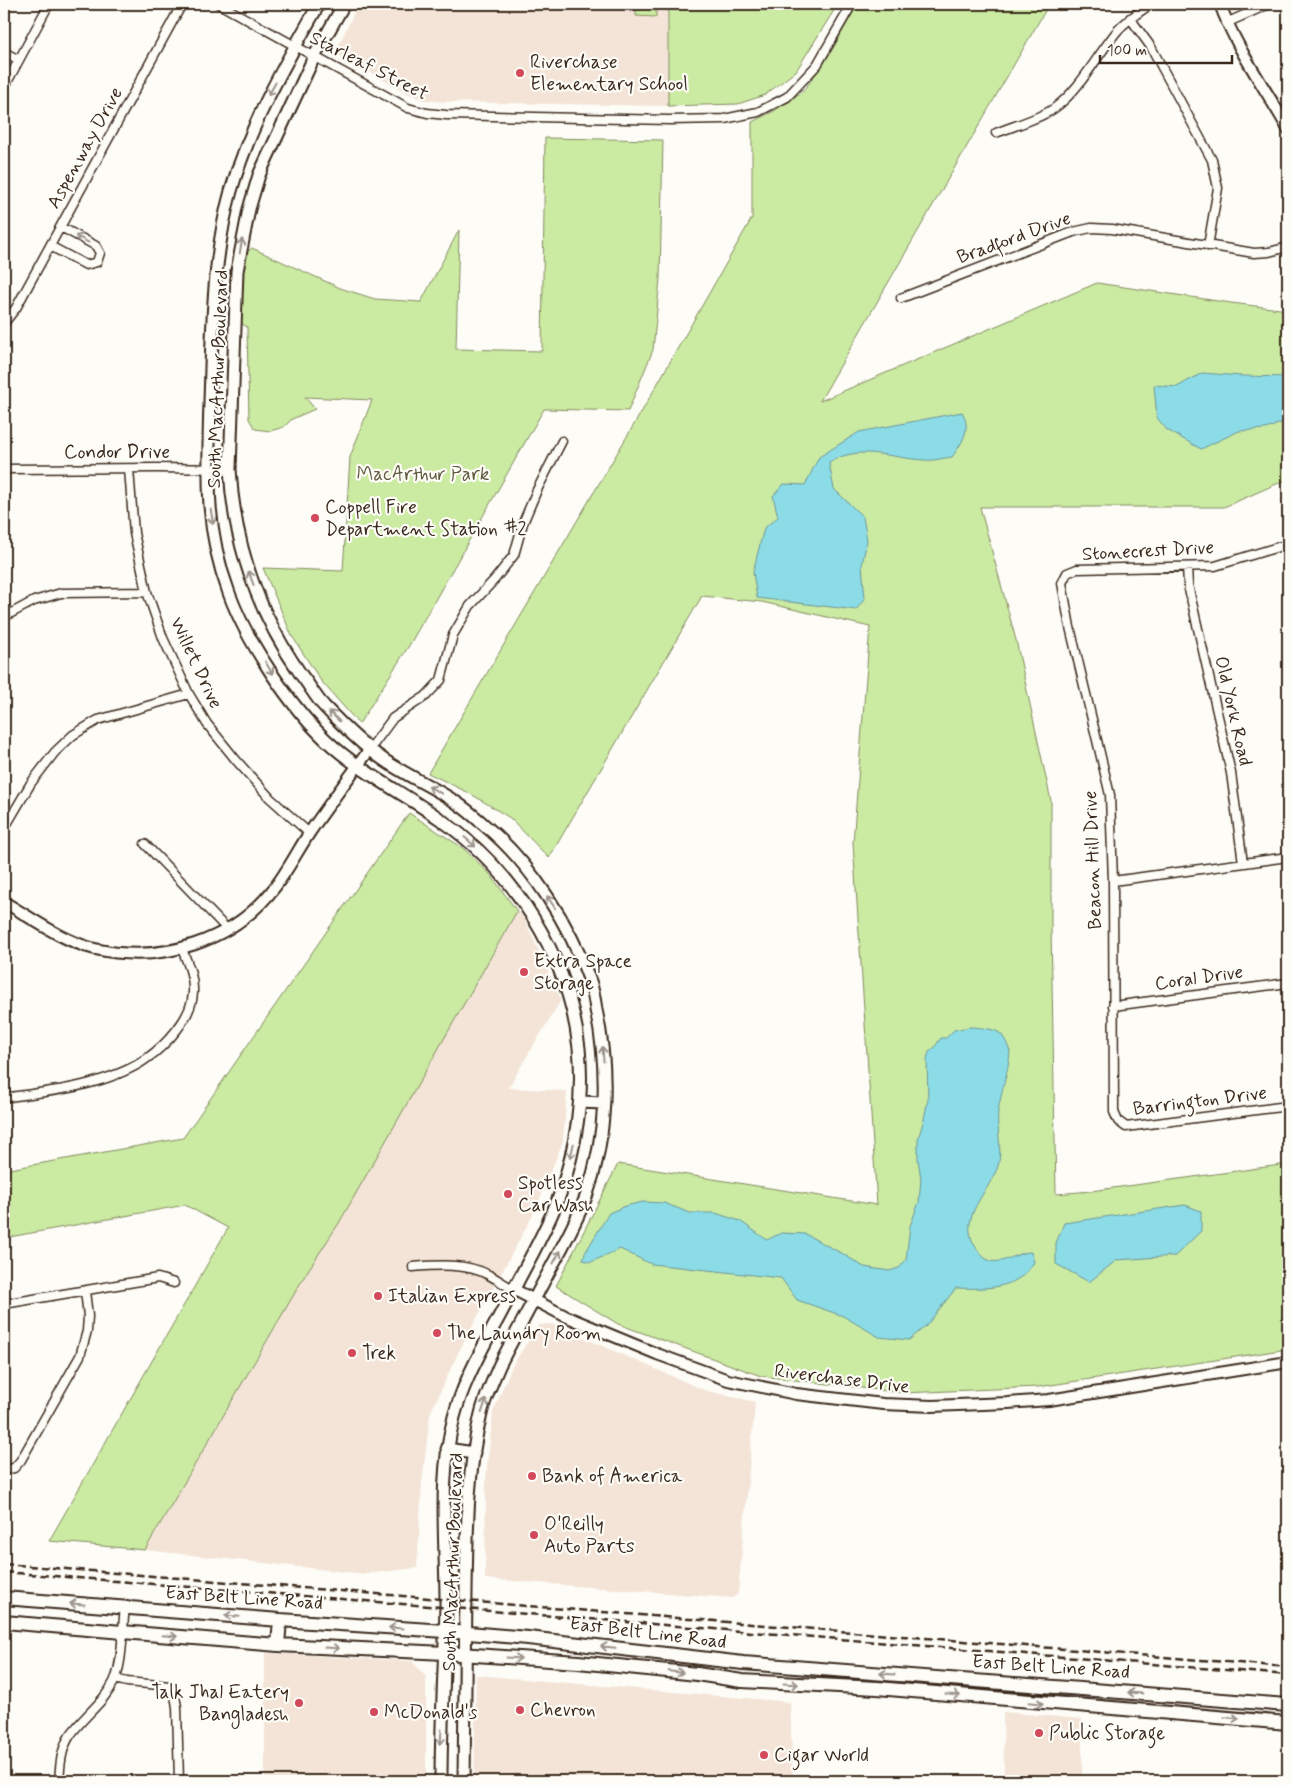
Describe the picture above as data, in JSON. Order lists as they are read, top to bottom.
{
  "streets": {
    "main road": ["South MacArthur Boulevard", "East Belt Line Road"],
    "street": [
      "Starleaf Street",
      "Aspenway Drive",
      "Bradford Drive",
      "Condor Drive",
      "Stonecrest Drive",
      "Willet Drive",
      "Old York Road",
      "Beacon Hill Drive",
      "Coral Drive",
      "Barrington Drive",
      "Riverchase Drive"
    ]
  },
  "crossings": [
    ["Starleaf Street", "South MacArthur Boulevard"],
    ["South MacArthur Boulevard", "Condor Drive"],
    ["South MacArthur Boulevard", "Riverchase Drive"],
    ["South MacArthur Boulevard", "East Belt Line Road"],
    ["Condor Drive", "Willet Drive"],
    ["Stonecrest Drive", "Old York Road"],
    ["Stonecrest Drive", "Beacon Hill Drive"],
    ["Beacon Hill Drive", "Coral Drive"],
    ["Beacon Hill Drive", "Barrington Drive"]
  ],
  "parks": ["MacArthur Park"],
  "places": [
    "Riverchase Elementary School",
    "Coppell Fire Department Station #2",
    "Extra Space Storage",
    "Spotless Car Wash",
    "Italian Express",
    "The Laundry Room",
    "Trek",
    "Bank of America",
    "O'Reilly Auto Parts",
    "Talk Jhal Eatery Bangladesh",
    "Chevron",
    "McDonald's",
    "Public Storage",
    "Cigar World"
  ],
  "scale_bar": "100 m"
}
